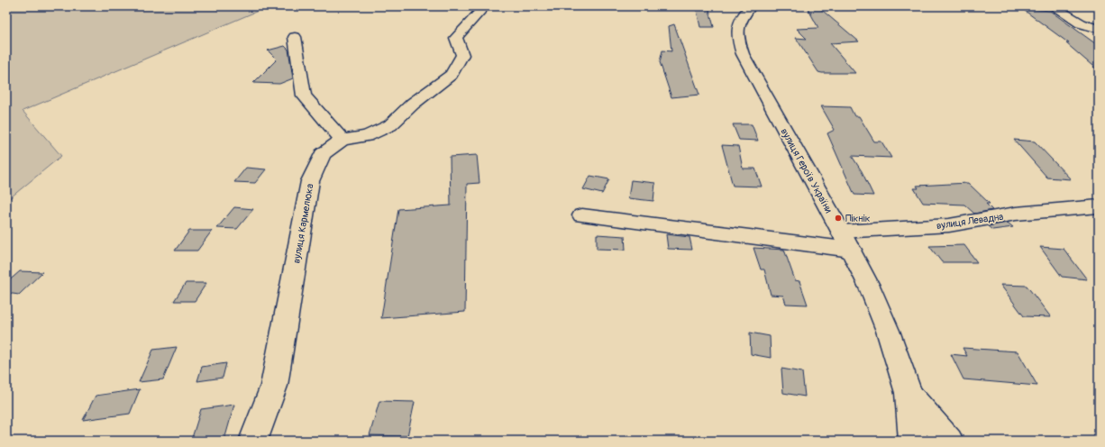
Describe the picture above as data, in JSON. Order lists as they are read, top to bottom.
{
  "streets": {
    "street": ["вулиця Героїв України", "вулиця Левадна", "вулиця Кармелюка"]
  },
  "crossings": [
    ["вулиця Героїв України", "вулиця Левадна"]
  ],
  "places": ["Пікнік"]
}
